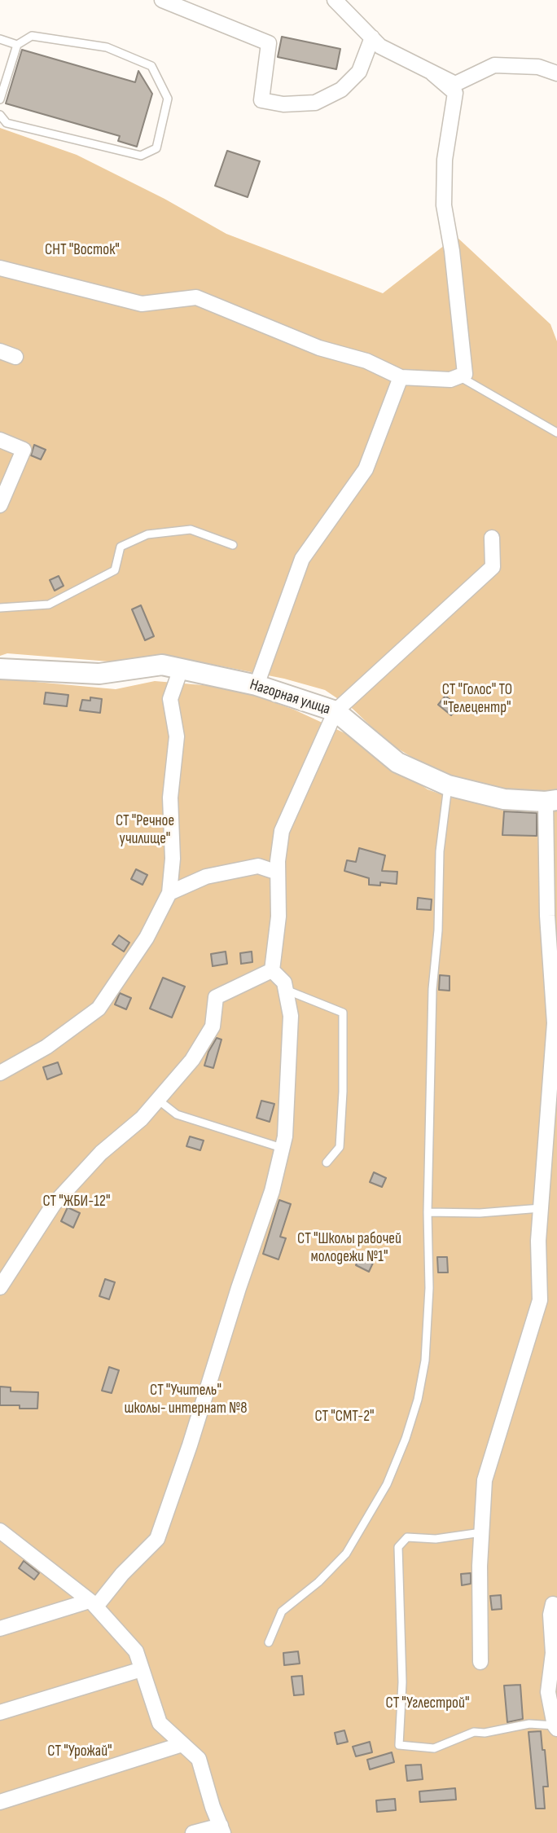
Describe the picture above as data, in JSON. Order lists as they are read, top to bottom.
{
  "streets": {
    "street": ["Нагорная улица"]
  },
  "parks": [
    "СНТ \"Восток\"",
    "СТ \"Голос\" ТО \"Телецентр\"",
    "СТ \"Речное училище\"",
    "СТ \"ЖБИ-12\"",
    "СТ \"Школы рабочей молодежи №1\"",
    "СТ \"Учитель\" школы- интернат №8",
    "СТ \"СМТ-2\"",
    "СТ \"Углестрой\"",
    "СТ \"Урожай\""
  ]
}
